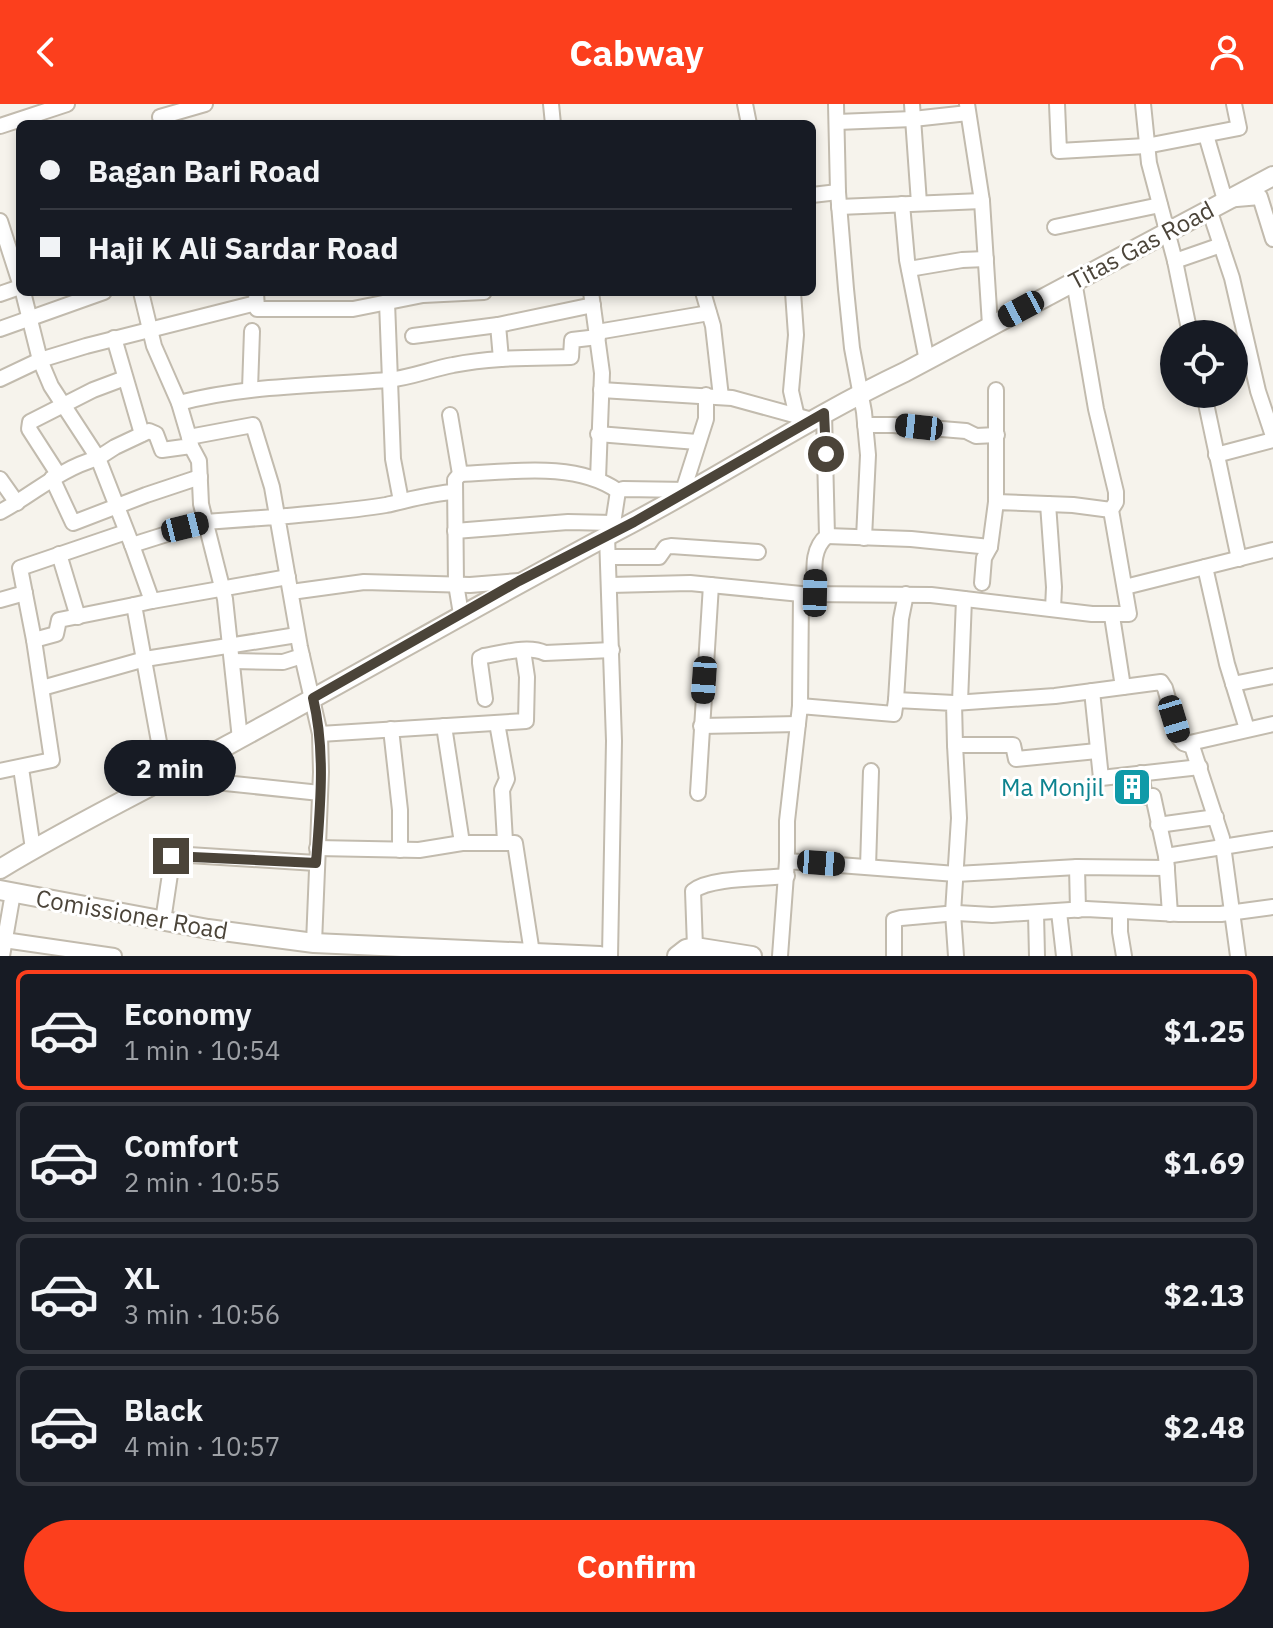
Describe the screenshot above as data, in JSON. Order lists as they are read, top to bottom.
{
  "streets": {
    "street": ["Titas Gas Road", "Comissioner Road"]
  },
  "places": {
    "building": ["Ma Monjil"]
  },
  "page": {
    "header": "Cabway",
    "banner": ["Bagan Bari Road", "Haji K Ali Sardar Road"],
    "bubble": "2 min",
    "list": [
      {
        "name": "Economy",
        "note": "1 min · 10:54",
        "value": "$1.25"
      },
      {
        "name": "Comfort",
        "note": "2 min · 10:55",
        "value": "$1.69"
      },
      {
        "name": "XL",
        "note": "3 min · 10:56",
        "value": "$2.13"
      },
      {
        "name": "Black",
        "note": "4 min · 10:57",
        "value": "$2.48"
      }
    ],
    "buttons": "Confirm"
  }
}
